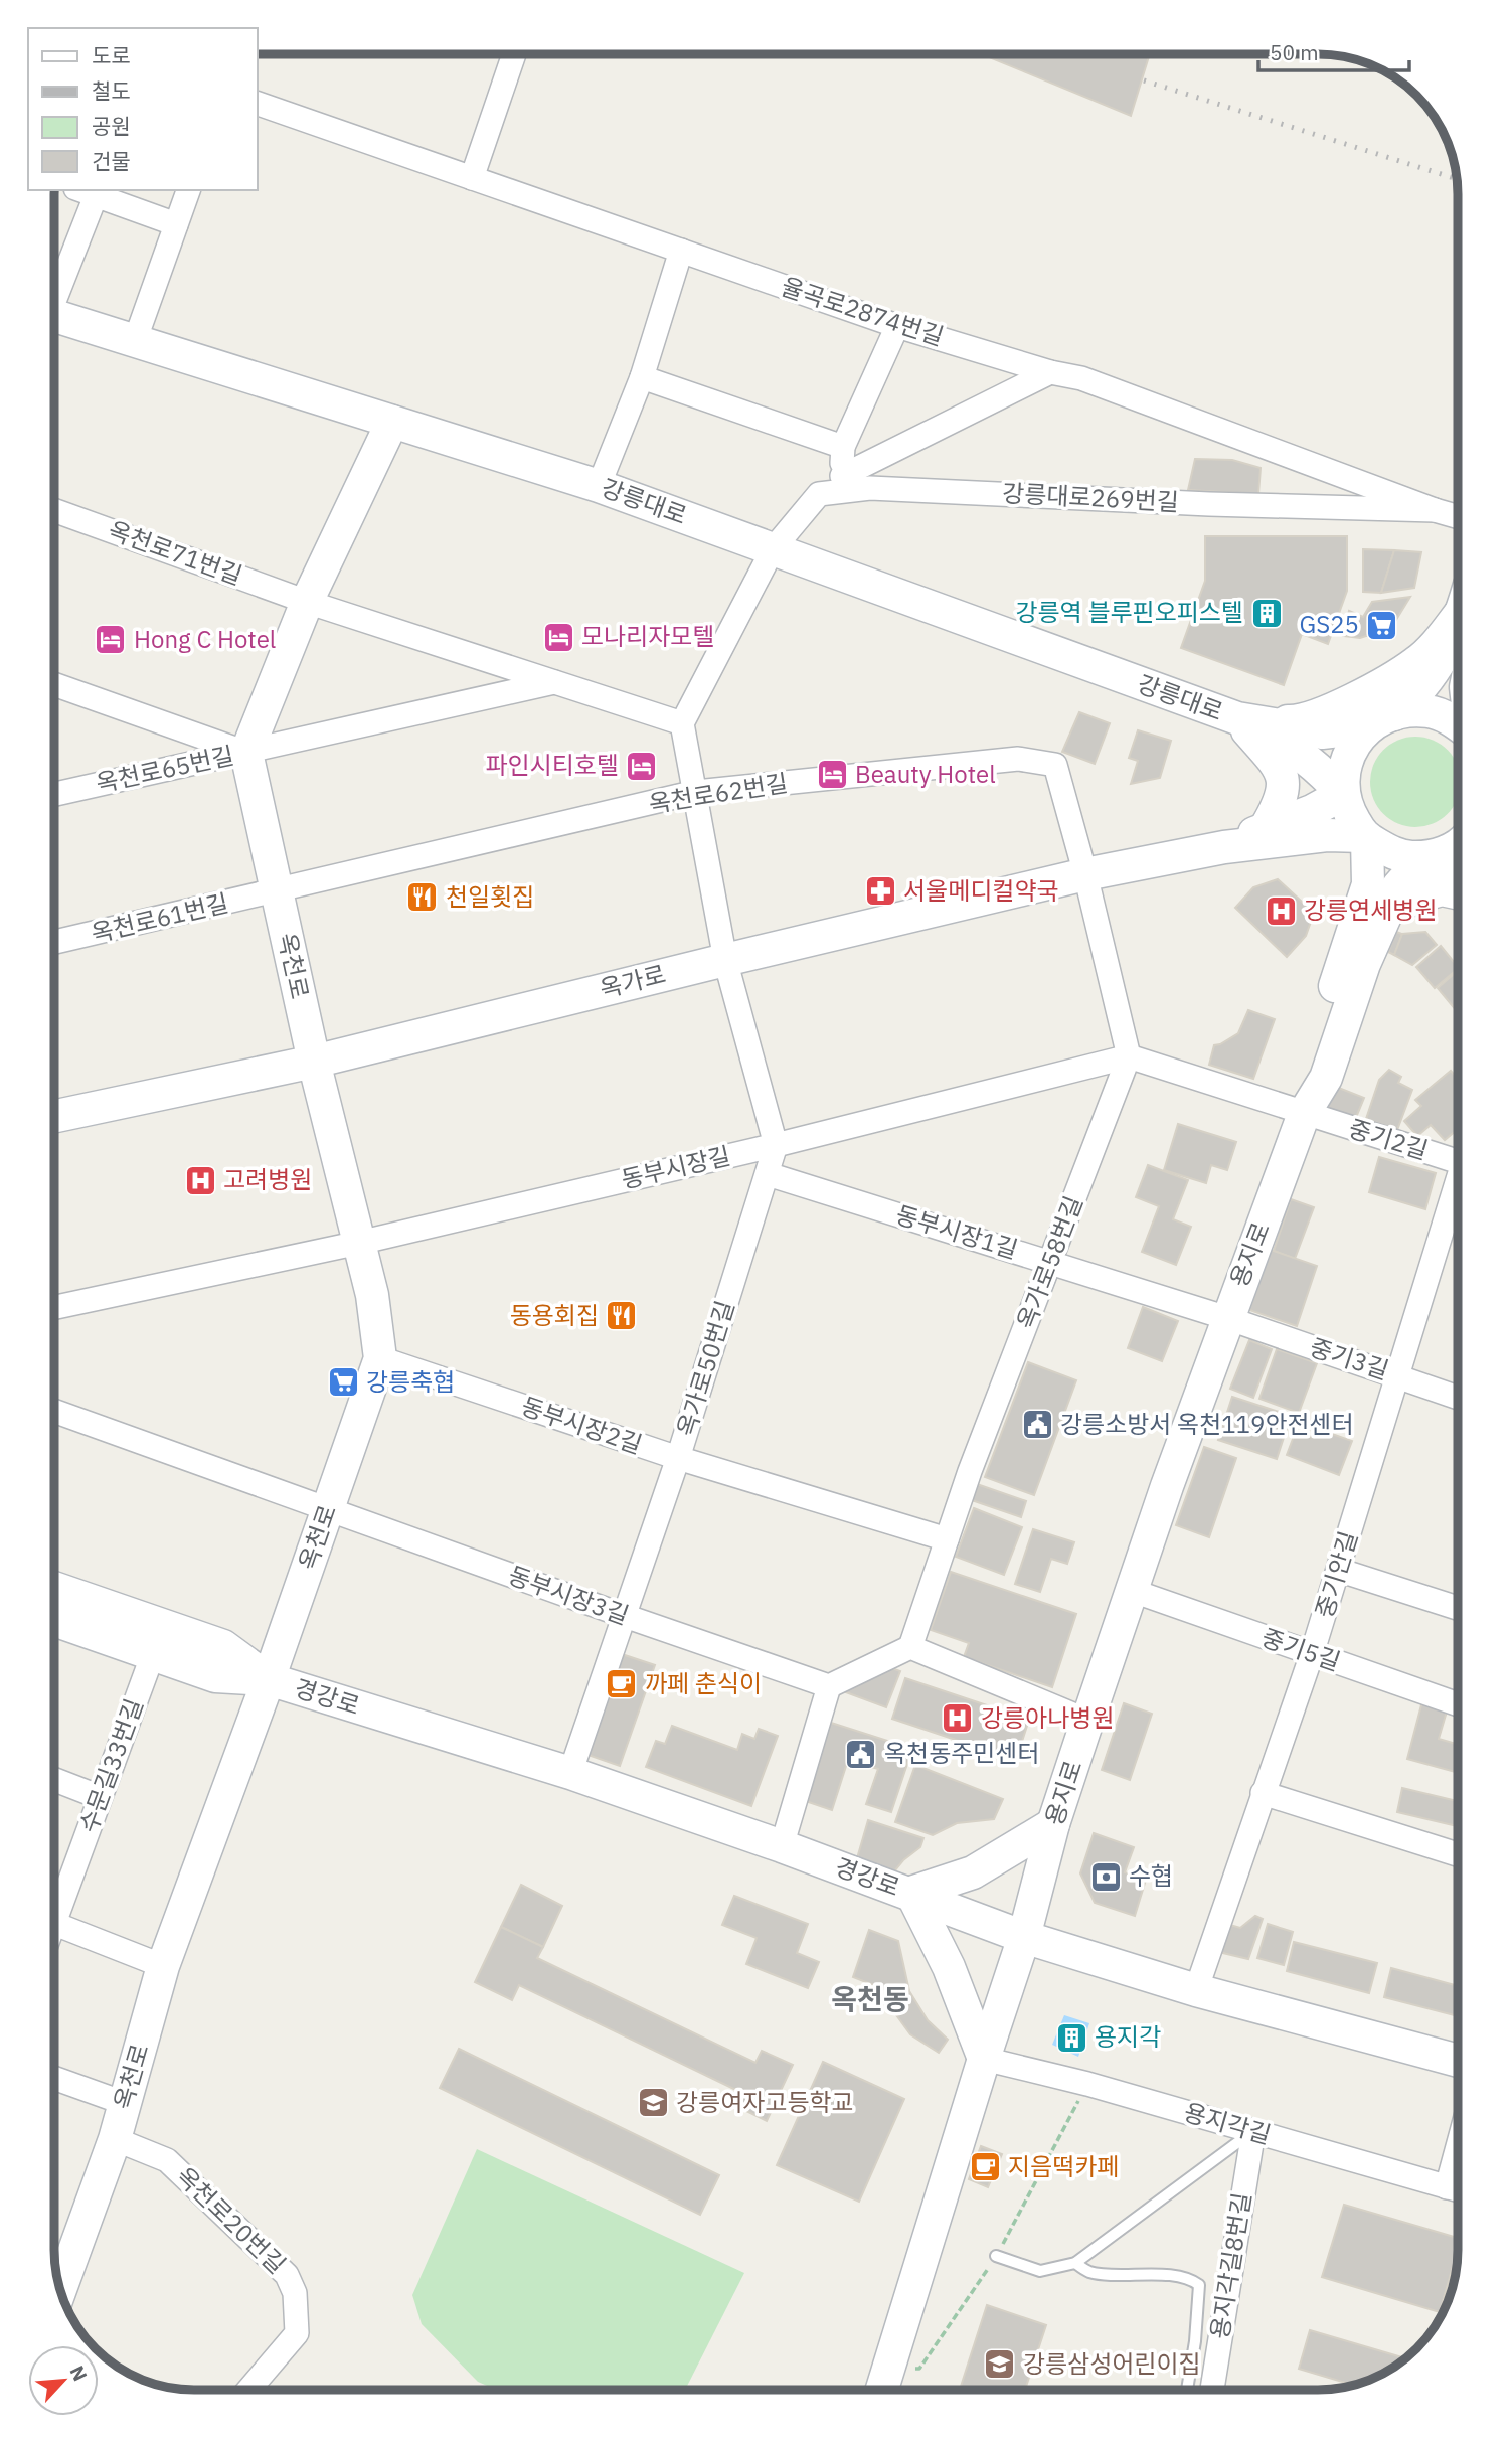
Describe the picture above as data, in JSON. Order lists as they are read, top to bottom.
{
  "streets": {
    "street": [
      "율곡로2874번길",
      "강릉대로269번길",
      "강릉대로",
      "옥천로71번길",
      "옥천로65번길",
      "옥천로62번길",
      "옥천로61번길",
      "옥천로",
      "옥가로",
      "중기2길",
      "동부시장길",
      "동부시장1길",
      "용지로",
      "옥가로58번길",
      "중기3길",
      "옥가로50번길",
      "동부시장2길",
      "중기안길",
      "동부시장3길",
      "중기5길",
      "경강로",
      "수문길33번길",
      "용지각길",
      "옥천로20번길",
      "용지각길8번길"
    ]
  },
  "crossings": [
    ["율곡로2874번길", "강릉대로269번길"],
    ["옥천로65번길", "옥천로"],
    ["옥천로62번길", "옥천로61번길"],
    ["옥천로62번길", "옥천로"],
    ["옥천로62번길", "옥가로"],
    ["옥천로61번길", "옥천로"],
    ["옥천로", "옥가로"],
    ["옥천로", "동부시장길"],
    ["옥천로", "동부시장2길"],
    ["옥천로", "동부시장3길"],
    ["옥천로", "경강로"],
    ["옥천로", "옥천로20번길"],
    ["중기2길", "용지로"],
    ["동부시장길", "옥가로58번길"],
    ["동부시장길", "옥가로50번길"],
    ["동부시장1길", "용지로"],
    ["동부시장1길", "옥가로58번길"],
    ["동부시장1길", "중기3길"],
    ["동부시장1길", "옥가로50번길"],
    ["용지로", "중기3길"],
    ["용지로", "중기5길"],
    ["용지로", "경강로"],
    ["용지로", "용지각길"],
    ["옥가로58번길", "동부시장2길"],
    ["중기3길", "중기안길"],
    ["옥가로50번길", "동부시장2길"],
    ["옥가로50번길", "동부시장3길"],
    ["옥가로50번길", "경강로"],
    ["중기안길", "중기5길"],
    ["중기안길", "경강로"],
    ["경강로", "수문길33번길"],
    ["용지각길", "용지각길8번길"]
  ],
  "districts": ["옥천동"],
  "places": {
    "building": ["강릉역 블루핀오피스텔", "용지각"],
    "supermarket": ["GS25", "강릉축협"],
    "hotel": [
      "모나리자모텔",
      "Hong C Hotel",
      "파인시티호텔",
      "Beauty Hotel"
    ],
    "pharmacy": ["서울메디컬약국"],
    "restaurant": ["천일횟집", "동용회집"],
    "hospital": ["강릉연세병원", "고려병원", "강릉아나병원"],
    "public building": ["강릉소방서 옥천119안전센터", "옥천동주민센터"],
    "cafe": ["까페 춘식이", "지음떡카페"],
    "bank": ["수협"],
    "school or university": ["강릉여자고등학교", "강릉삼성어린이집"]
  },
  "legend": [
    "도로",
    "철도",
    "공원",
    "건물"
  ],
  "scale_bar": "50 m",
  "north": "top right"
}
